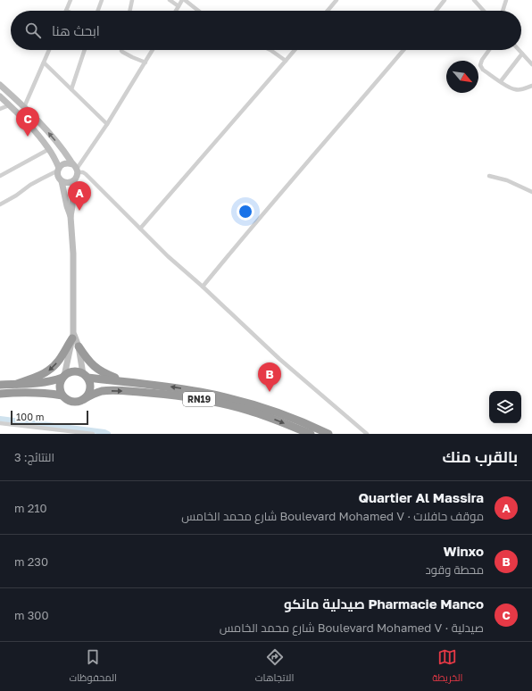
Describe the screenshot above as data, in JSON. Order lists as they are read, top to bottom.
{
  "streets": {
    "highway": ["RN19"]
  },
  "scale_bar": "100 m",
  "north": "bottom right",
  "page": {
    "search": "ابحث هنا",
    "pins": ["C", "A", "B"],
    "scale": "100 m",
    "heading": ["بالقرب منك", "النتائج: 3"],
    "list": [
      {
        "mark": "A",
        "name": "Quartier Al Massira",
        "note": "موقف حافلات · Boulevard Mohamed V شارع محمد الخامس",
        "value": "210 m"
      },
      {
        "mark": "B",
        "name": "Winxo",
        "note": "محطة وقود",
        "value": "230 m"
      },
      {
        "mark": "C",
        "name": "Pharmacie Manco صيدلية مانكو",
        "note": "صيدلية · Boulevard Mohamed V شارع محمد الخامس",
        "value": "300 m"
      }
    ],
    "nav": ["الخريطة", "الاتجاهات", "المحفوظات"]
  }
}
